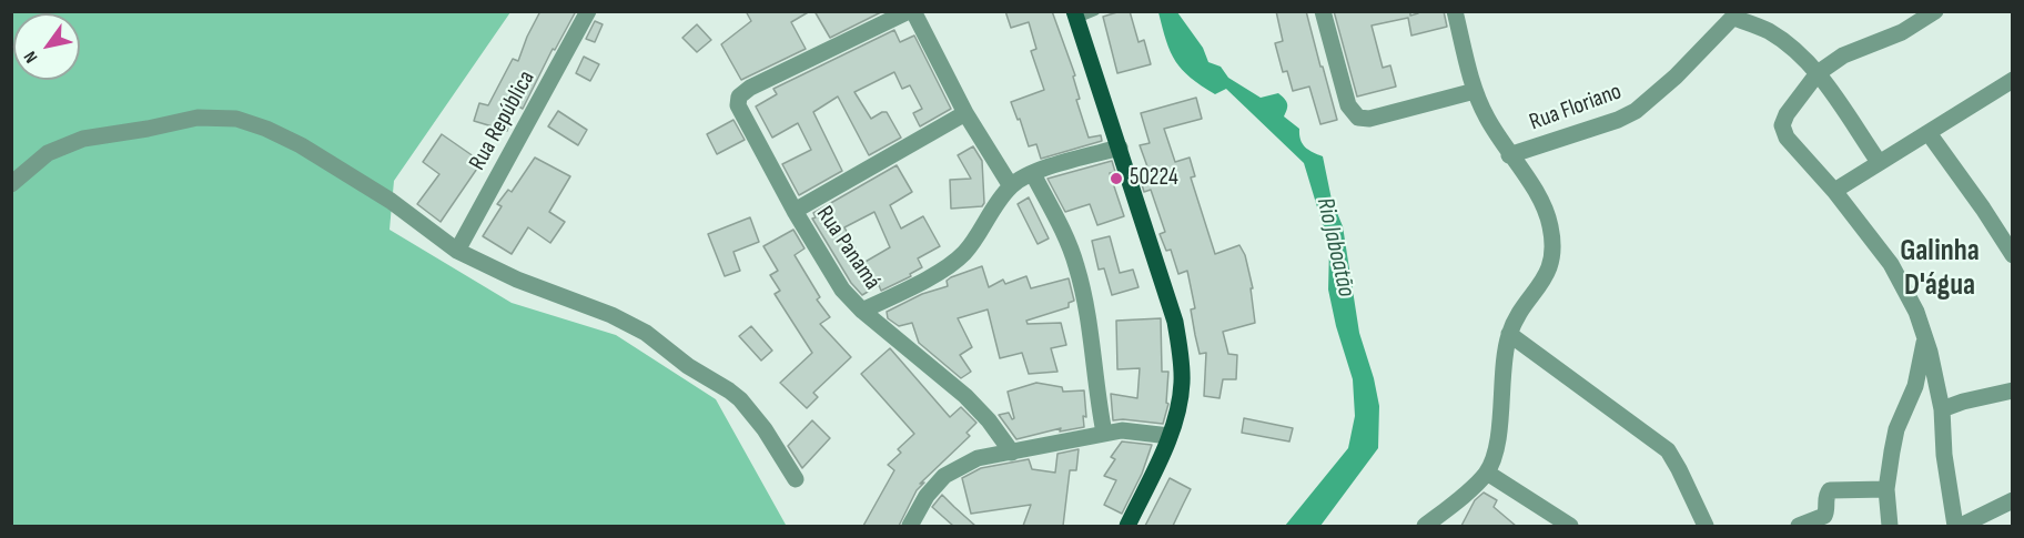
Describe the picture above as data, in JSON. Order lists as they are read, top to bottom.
{
  "streets": {
    "street": ["Rua Floriano", "Rua República", "Rua Panamá"]
  },
  "districts": ["Galinha D'água"],
  "water": ["Rio Jaboatão"],
  "places": ["50224"],
  "north": "bottom left"
}
